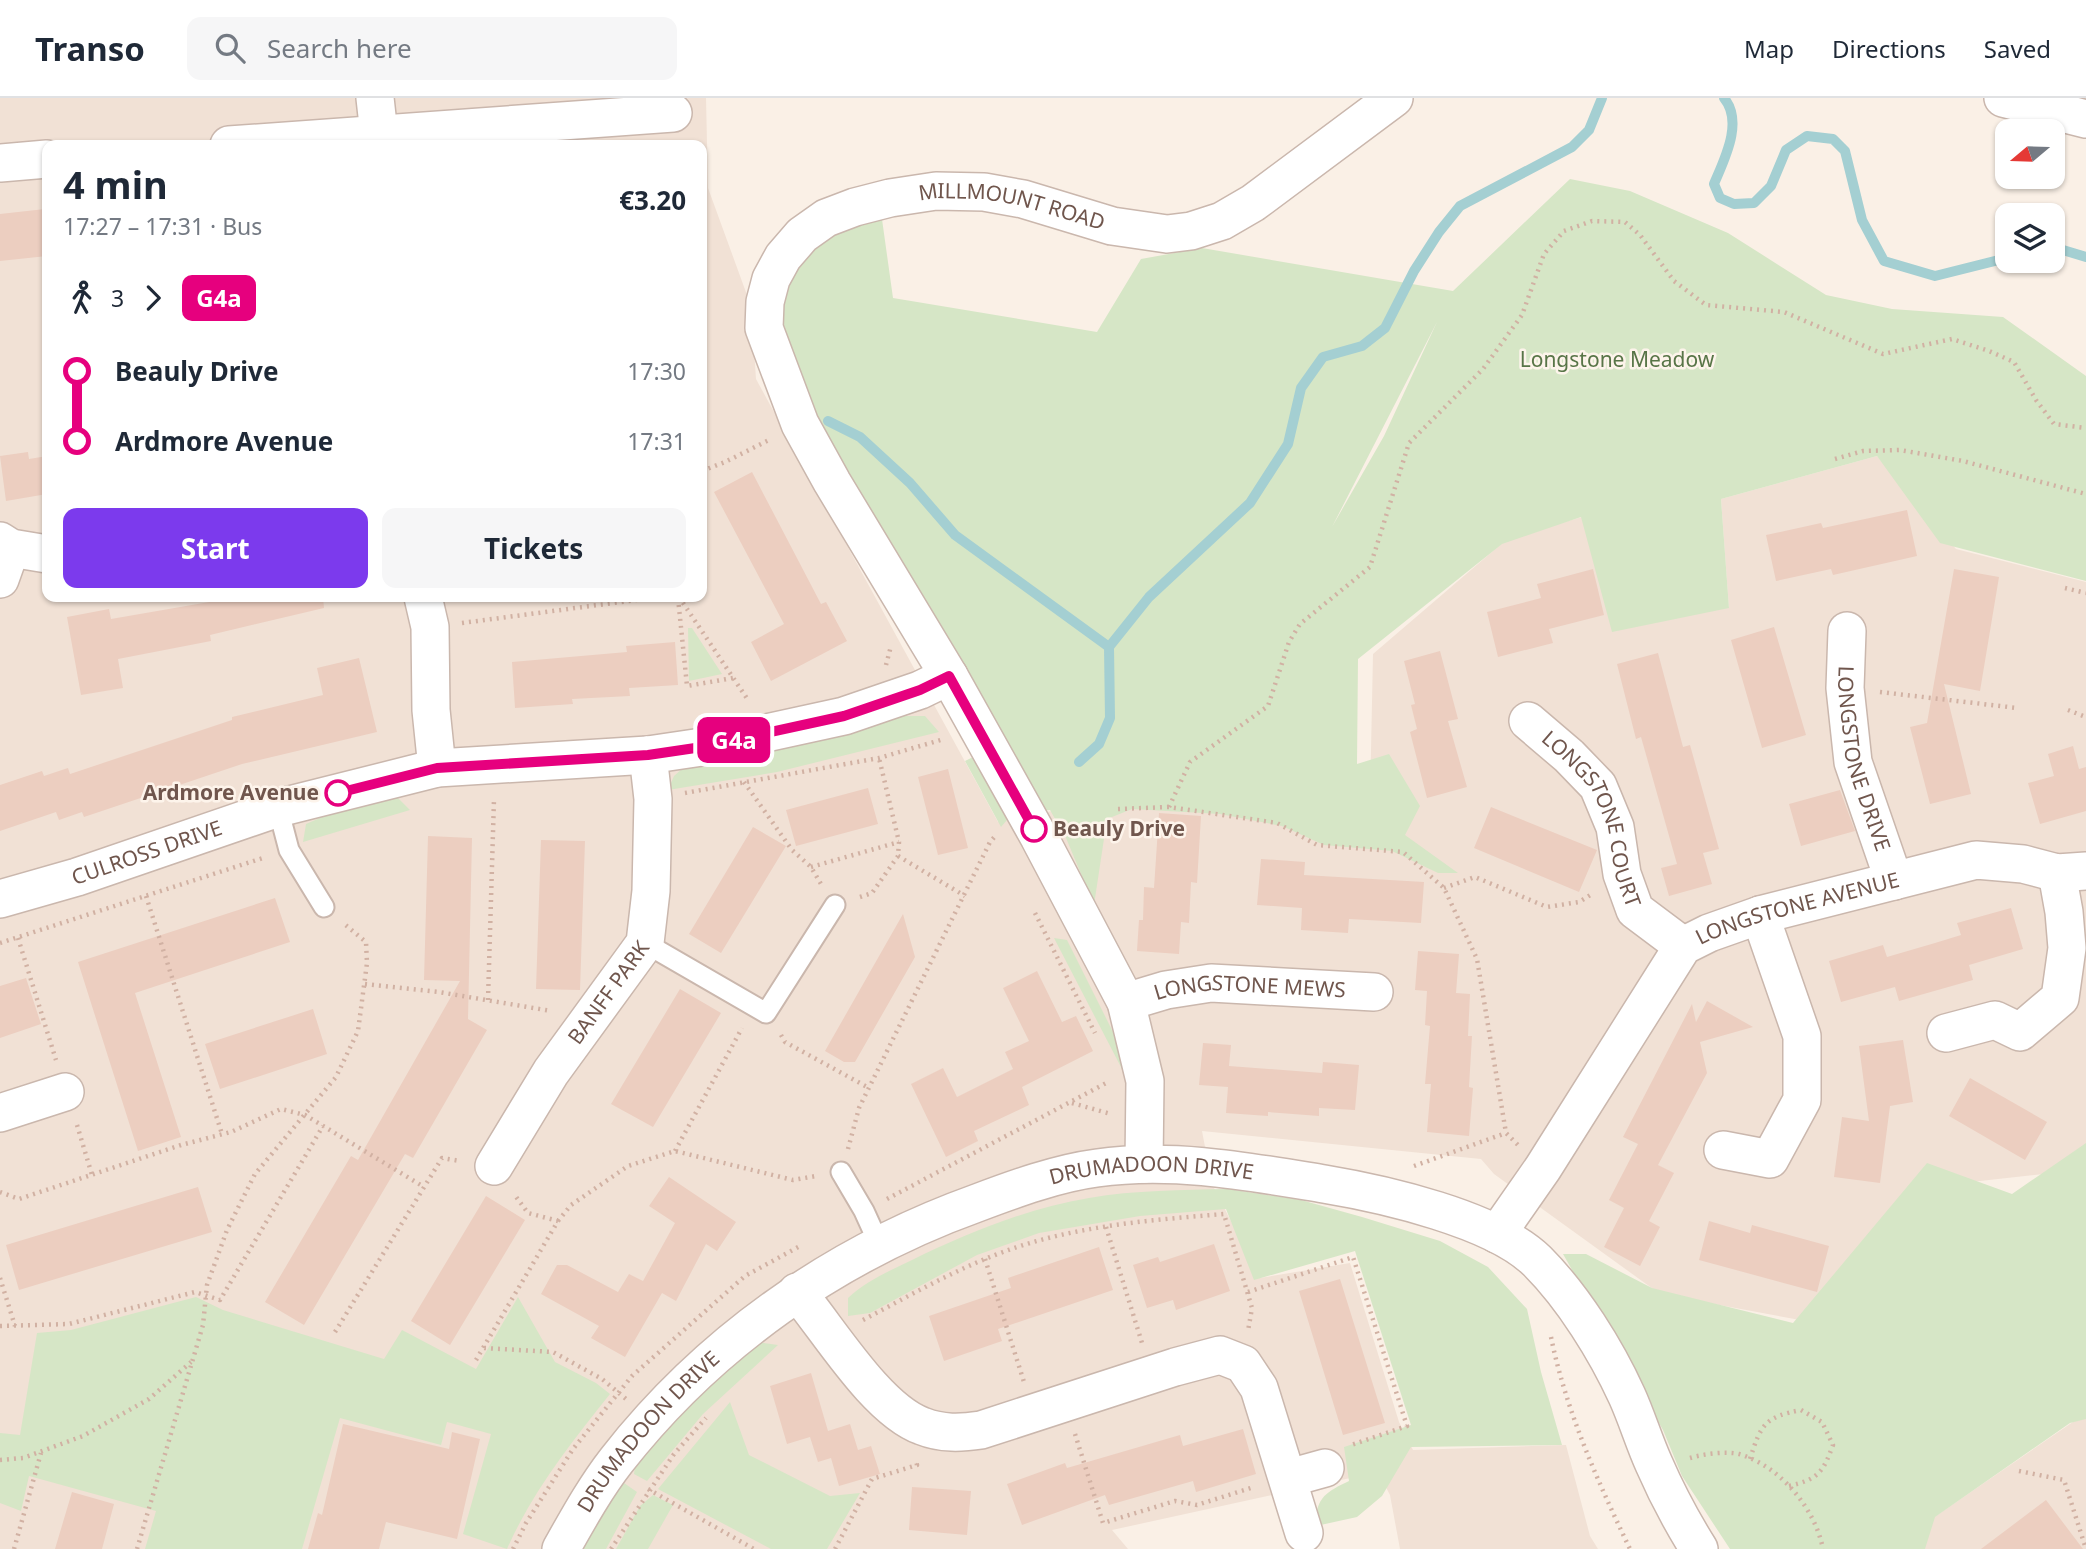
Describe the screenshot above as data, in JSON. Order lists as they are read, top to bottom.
{
  "streets": {
    "street": [
      "MILLMOUNT ROAD",
      "LONGSTONE DRIVE",
      "LONGSTONE COURT",
      "CULROSS DRIVE",
      "LONGSTONE AVENUE",
      "BANFF PARK",
      "LONGSTONE MEWS",
      "DRUMADOON DRIVE"
    ]
  },
  "crossings": [
    ["LONGSTONE DRIVE", "LONGSTONE AVENUE"],
    ["LONGSTONE COURT", "LONGSTONE AVENUE"],
    ["CULROSS DRIVE", "BANFF PARK"],
    ["LONGSTONE AVENUE", "DRUMADOON DRIVE"]
  ],
  "parks": ["Longstone Meadow"],
  "places": ["Ardmore Avenue", "Beauly Drive"],
  "lines": ["bus line G4a"],
  "north": "left",
  "page": {
    "header": "Transo",
    "search": "Search here",
    "nav": ["Map", "Directions", "Saved"],
    "on_map": "G4a",
    "heading": ["4 min", "17:27 – 17:31 · Bus", "€3.20"],
    "legs": ["3", "G4a"],
    "list": [
      {
        "name": "Beauly Drive",
        "value": "17:30"
      },
      {
        "name": "Ardmore Avenue",
        "value": "17:31"
      }
    ],
    "buttons": ["Start", "Tickets"]
  }
}
